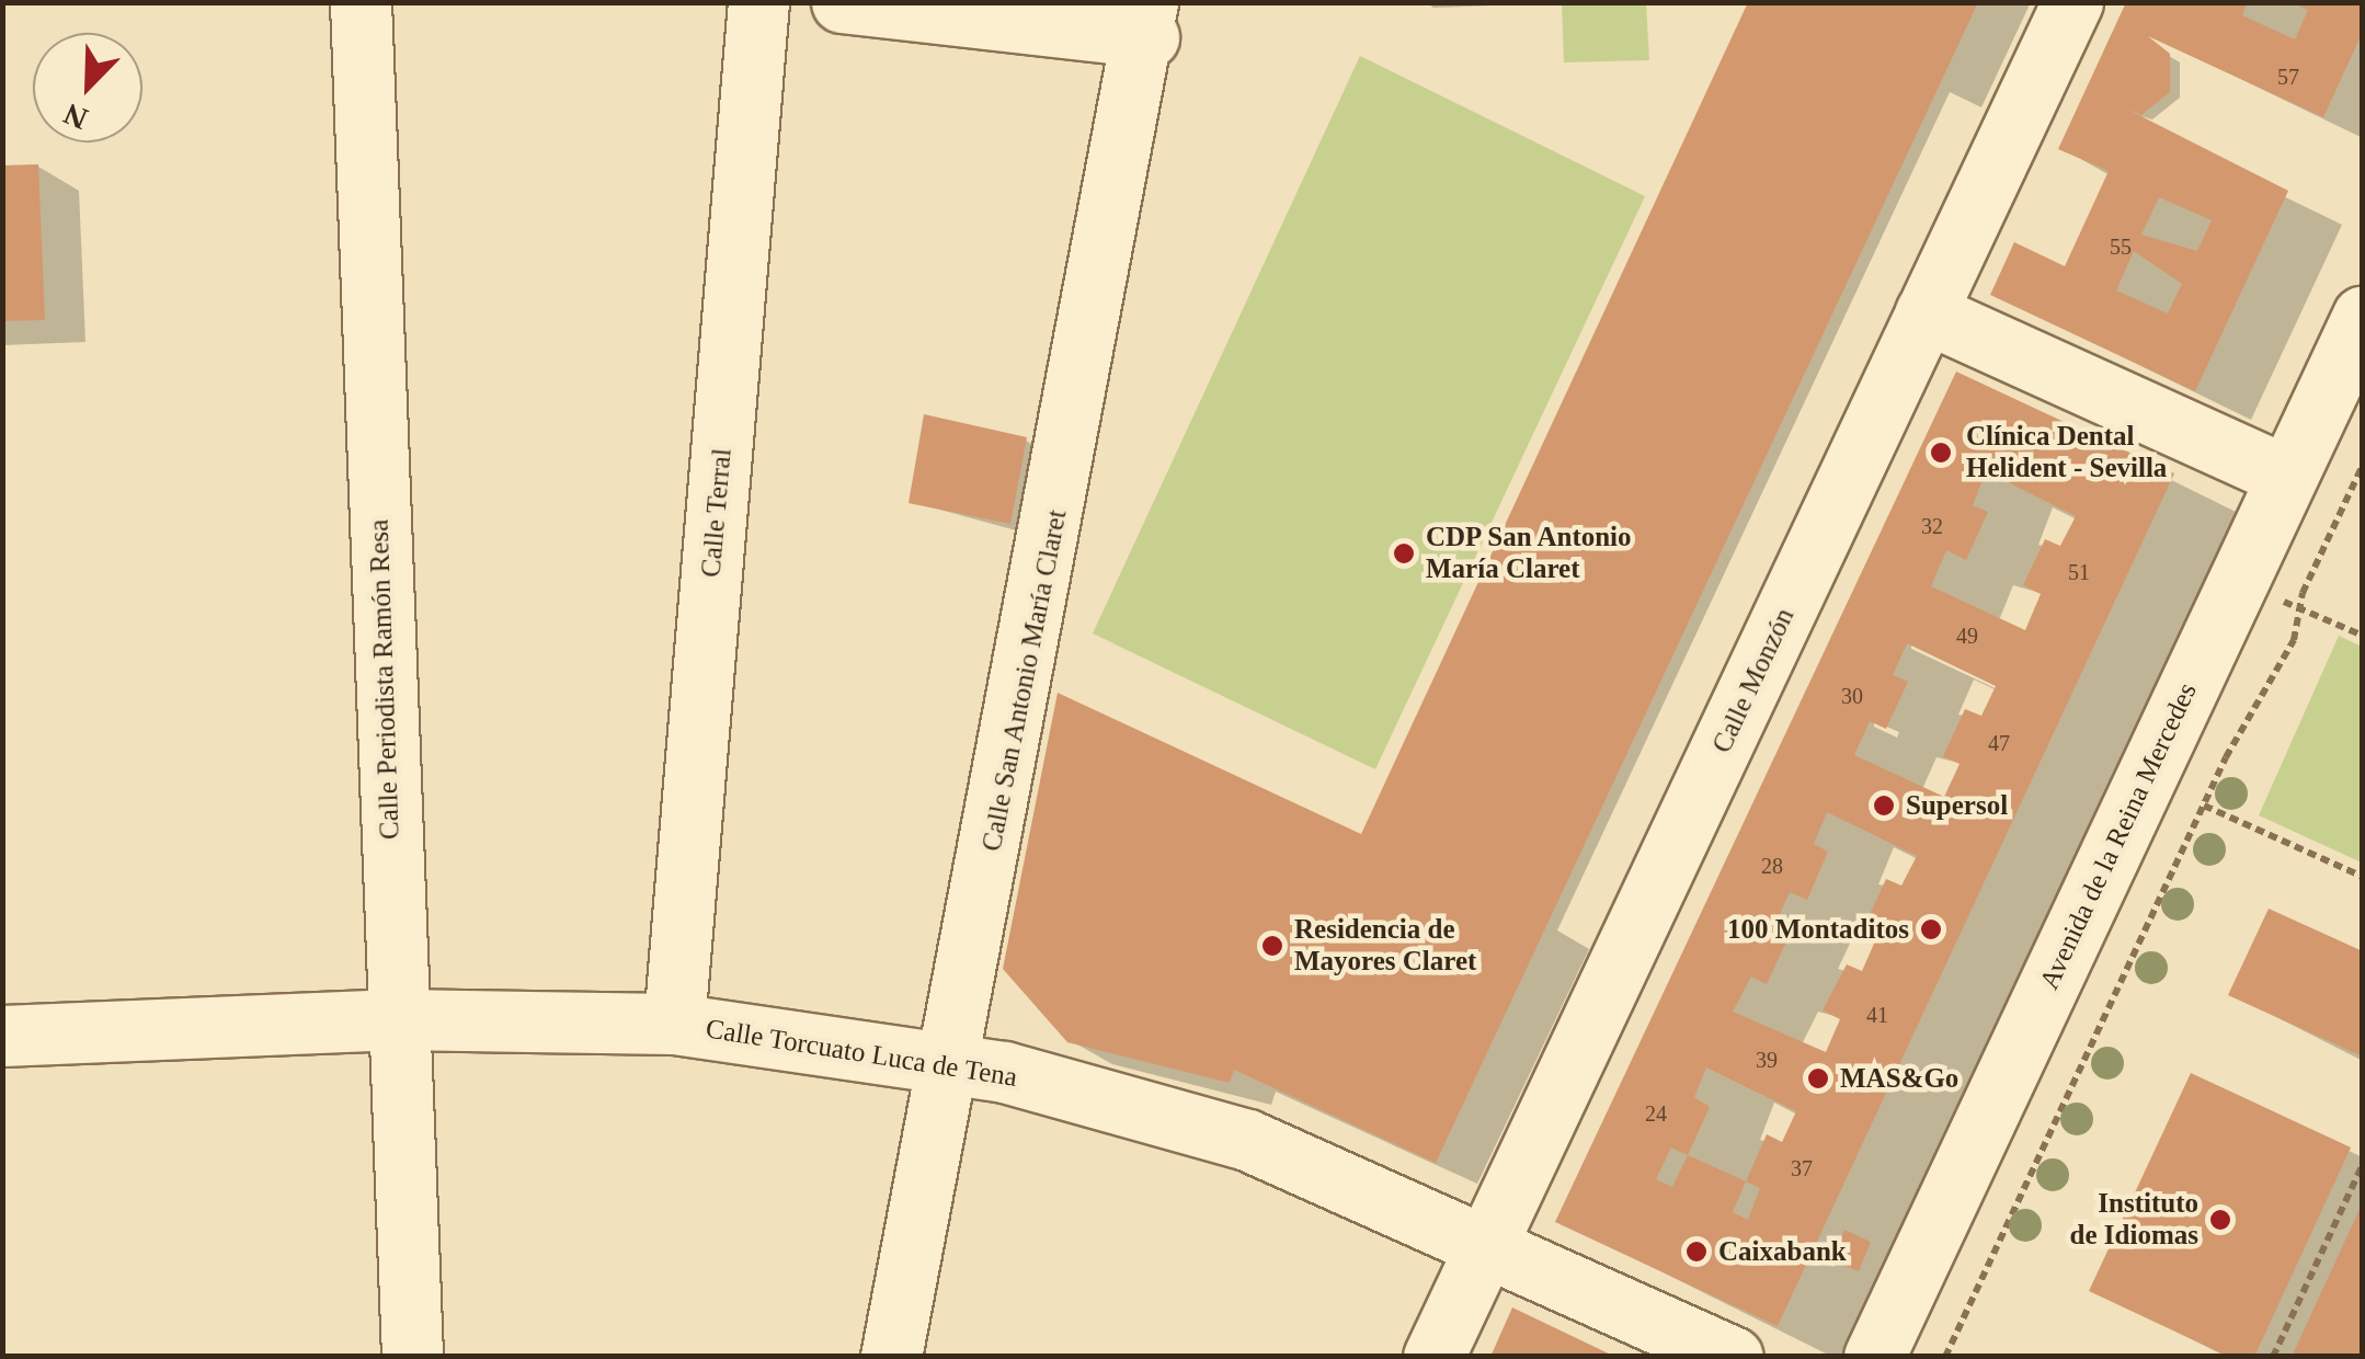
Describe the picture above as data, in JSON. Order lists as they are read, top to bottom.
{
  "streets": {
    "street": [
      "Calle Terral",
      "Calle Periodista Ramón Resa",
      "Calle San Antonio María Claret",
      "Calle Monzón",
      "Avenida de la Reina Mercedes",
      "Calle Torcuato Luca de Tena"
    ]
  },
  "crossings": [
    ["Calle Terral", "Calle Torcuato Luca de Tena"],
    ["Calle Periodista Ramón Resa", "Calle Torcuato Luca de Tena"],
    ["Calle San Antonio María Claret", "Calle Torcuato Luca de Tena"],
    ["Calle Monzón", "Calle Torcuato Luca de Tena"]
  ],
  "places": [
    "Clínica Dental Helident - Sevilla",
    "CDP San Antonio María Claret",
    "Supersol",
    "100 Montaditos",
    "Residencia de Mayores Claret",
    "MAS&Go",
    "Instituto de Idiomas",
    "Caixabank"
  ],
  "house_numbers": [
    "57",
    "55",
    "32",
    "51",
    "49",
    "30",
    "47",
    "28",
    "41",
    "39",
    "24",
    "37"
  ],
  "north": "bottom left"
}
